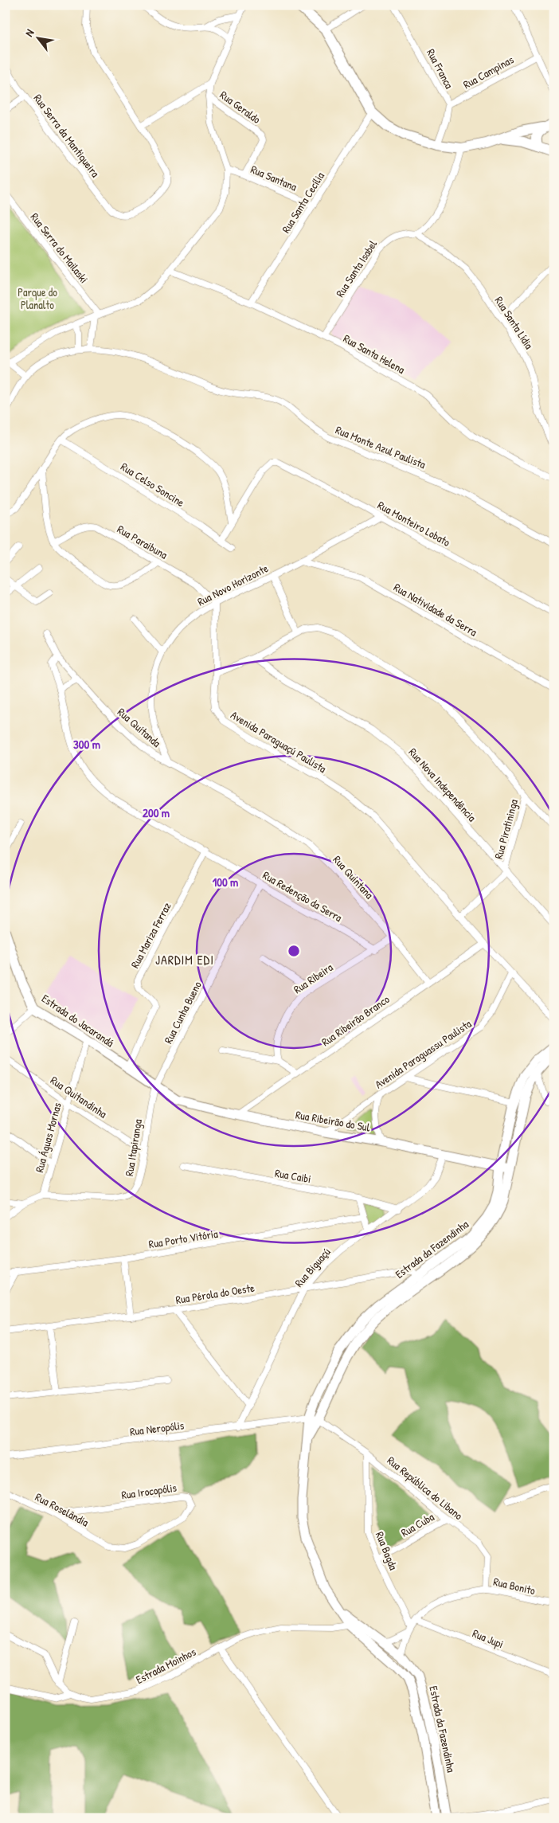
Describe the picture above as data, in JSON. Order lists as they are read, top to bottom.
{
  "streets": {
    "main road": ["Estrada do Jacarandá", "Rua Ribeirão do Sul", "Estrada da Fazendinha"],
    "street": [
      "Rua Franca",
      "Rua Campinas",
      "Rua Geraldo",
      "Rua Serra da Mantiqueira",
      "Rua Santana",
      "Rua Santa Cecília",
      "Rua Serra do Mailaski",
      "Rua Santa Isabel",
      "Rua Santa Lídia",
      "Rua Santa Helena",
      "Rua Monte Azul Paulista",
      "Rua Celso Soncine",
      "Rua Monteiro Lobato",
      "Rua Paraibuna",
      "Rua Novo Horizonte",
      "Rua Natividade da Serra",
      "Rua Quitanda",
      "Avenida Paraguaçú Paulista",
      "Rua Nova Independência",
      "Rua Piratininga",
      "Rua Quintana",
      "Rua Redenção da Serra",
      "Rua Mariza Ferraz",
      "Rua Ribeira",
      "Rua Cunha Bueno",
      "Rua Ribeirão Branco",
      "Avenida Paraguassu Paulista",
      "Rua Quitandinha",
      "Rua Águas Mornas",
      "Rua Itapiranga",
      "Rua Caibi",
      "Rua Porto Vitória",
      "Rua Biguaçú",
      "Rua Pérola do Oeste",
      "Rua Neropólis",
      "Rua República do Libano",
      "Rua Irocopólis",
      "Rua Roselândia",
      "Rua Cuba",
      "Rua Bagda",
      "Rua Bonito",
      "Rua Jupi",
      "Estrada Moinhos"
    ]
  },
  "crossings": [
    ["Rua Franca", "Rua Campinas"],
    ["Rua Geraldo", "Rua Santana"],
    ["Rua Santana", "Rua Santa Cecília"],
    ["Rua Santa Cecília", "Rua Santa Helena"],
    ["Rua Santa Isabel", "Rua Santa Lídia"],
    ["Rua Santa Isabel", "Rua Santa Helena"],
    ["Rua Monteiro Lobato", "Rua Novo Horizonte"],
    ["Rua Paraibuna", "Rua Novo Horizonte"],
    ["Rua Paraibuna", "Avenida Paraguaçú Paulista"],
    ["Rua Novo Horizonte", "Rua Natividade da Serra"],
    ["Rua Novo Horizonte", "Rua Quitanda"],
    ["Rua Novo Horizonte", "Avenida Paraguaçú Paulista"],
    ["Rua Quitanda", "Rua Quintana"],
    ["Rua Quitanda", "Rua Redenção da Serra"],
    ["Avenida Paraguaçú Paulista", "Rua Ribeirão Branco"],
    ["Avenida Paraguaçú Paulista", "Avenida Paraguassu Paulista"],
    ["Rua Nova Independência", "Rua Piratininga"],
    ["Rua Quintana", "Rua Ribeira"],
    ["Rua Quintana", "Rua Ribeirão Branco"],
    ["Rua Redenção da Serra", "Rua Mariza Ferraz"],
    ["Rua Redenção da Serra", "Rua Ribeira"],
    ["Rua Redenção da Serra", "Rua Cunha Bueno"],
    ["Rua Mariza Ferraz", "Estrada do Jacarandá"],
    ["Rua Cunha Bueno", "Estrada do Jacarandá"],
    ["Rua Cunha Bueno", "Rua Ribeirão do Sul"],
    ["Rua Cunha Bueno", "Rua Itapiranga"],
    ["Estrada do Jacarandá", "Rua Ribeirão do Sul"],
    ["Estrada do Jacarandá", "Rua Águas Mornas"],
    ["Estrada do Jacarandá", "Rua Itapiranga"],
    ["Rua Ribeirão Branco", "Rua Ribeirão do Sul"],
    ["Avenida Paraguassu Paulista", "Rua Ribeirão do Sul"],
    ["Rua Quitandinha", "Rua Águas Mornas"],
    ["Rua Quitandinha", "Rua Itapiranga"],
    ["Rua Ribeirão do Sul", "Rua Itapiranga"],
    ["Rua Ribeirão do Sul", "Estrada da Fazendinha"],
    ["Rua Ribeirão do Sul", "Rua Biguaçú"],
    ["Rua Águas Mornas", "Rua Itapiranga"],
    ["Rua Caibi", "Rua Biguaçú"],
    ["Estrada da Fazendinha", "Rua Pérola do Oeste"],
    ["Estrada da Fazendinha", "Rua Neropólis"],
    ["Estrada da Fazendinha", "Rua República do Libano"],
    ["Estrada da Fazendinha", "Estrada Moinhos"],
    ["Rua Biguaçú", "Rua Pérola do Oeste"],
    ["Rua Biguaçú", "Rua Neropólis"],
    ["Rua República do Libano", "Rua Cuba"],
    ["Rua República do Libano", "Rua Bagda"],
    ["Rua República do Libano", "Rua Bonito"],
    ["Rua Irocopólis", "Rua Roselândia"],
    ["Rua Cuba", "Rua Bagda"],
    ["Rua Bagda", "Rua Bonito"],
    ["Rua Bonito", "Rua Jupi"]
  ],
  "districts": ["JARDIM EDI"],
  "parks": ["Parque do Planalto"],
  "north": "top left",
  "rings": ["300 m", "200 m", "100 m"]
}
